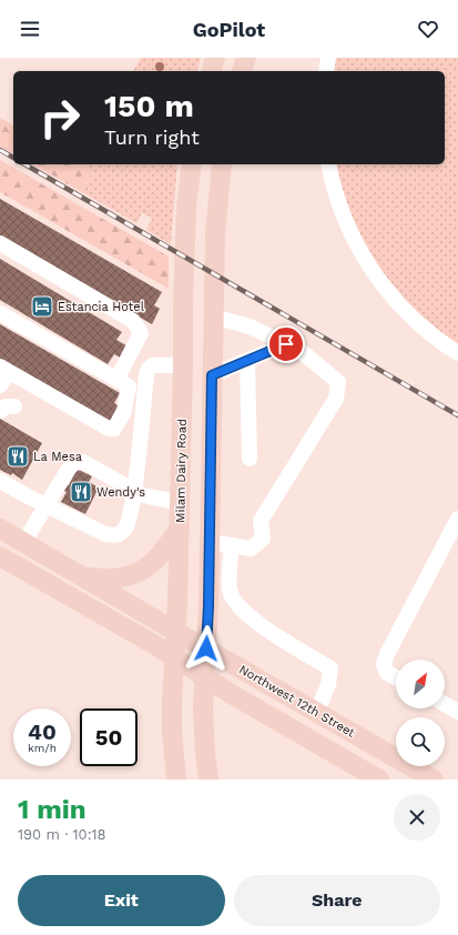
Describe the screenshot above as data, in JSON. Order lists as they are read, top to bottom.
{
  "streets": {
    "main road": ["Milam Dairy Road", "Northwest 12th Street"]
  },
  "crossings": [
    ["Milam Dairy Road", "Northwest 12th Street"]
  ],
  "places": {
    "hotel": ["Estancia Hotel"],
    "restaurant": ["La Mesa", "Wendy's"]
  },
  "north": "top right",
  "page": {
    "header": "GoPilot",
    "turn": ["150 m", "Turn right"],
    "speed": "40 km/h",
    "limit": "50",
    "heading": ["1 min", "190 m · 10:18"],
    "buttons": ["Exit", "Share"]
  }
}
